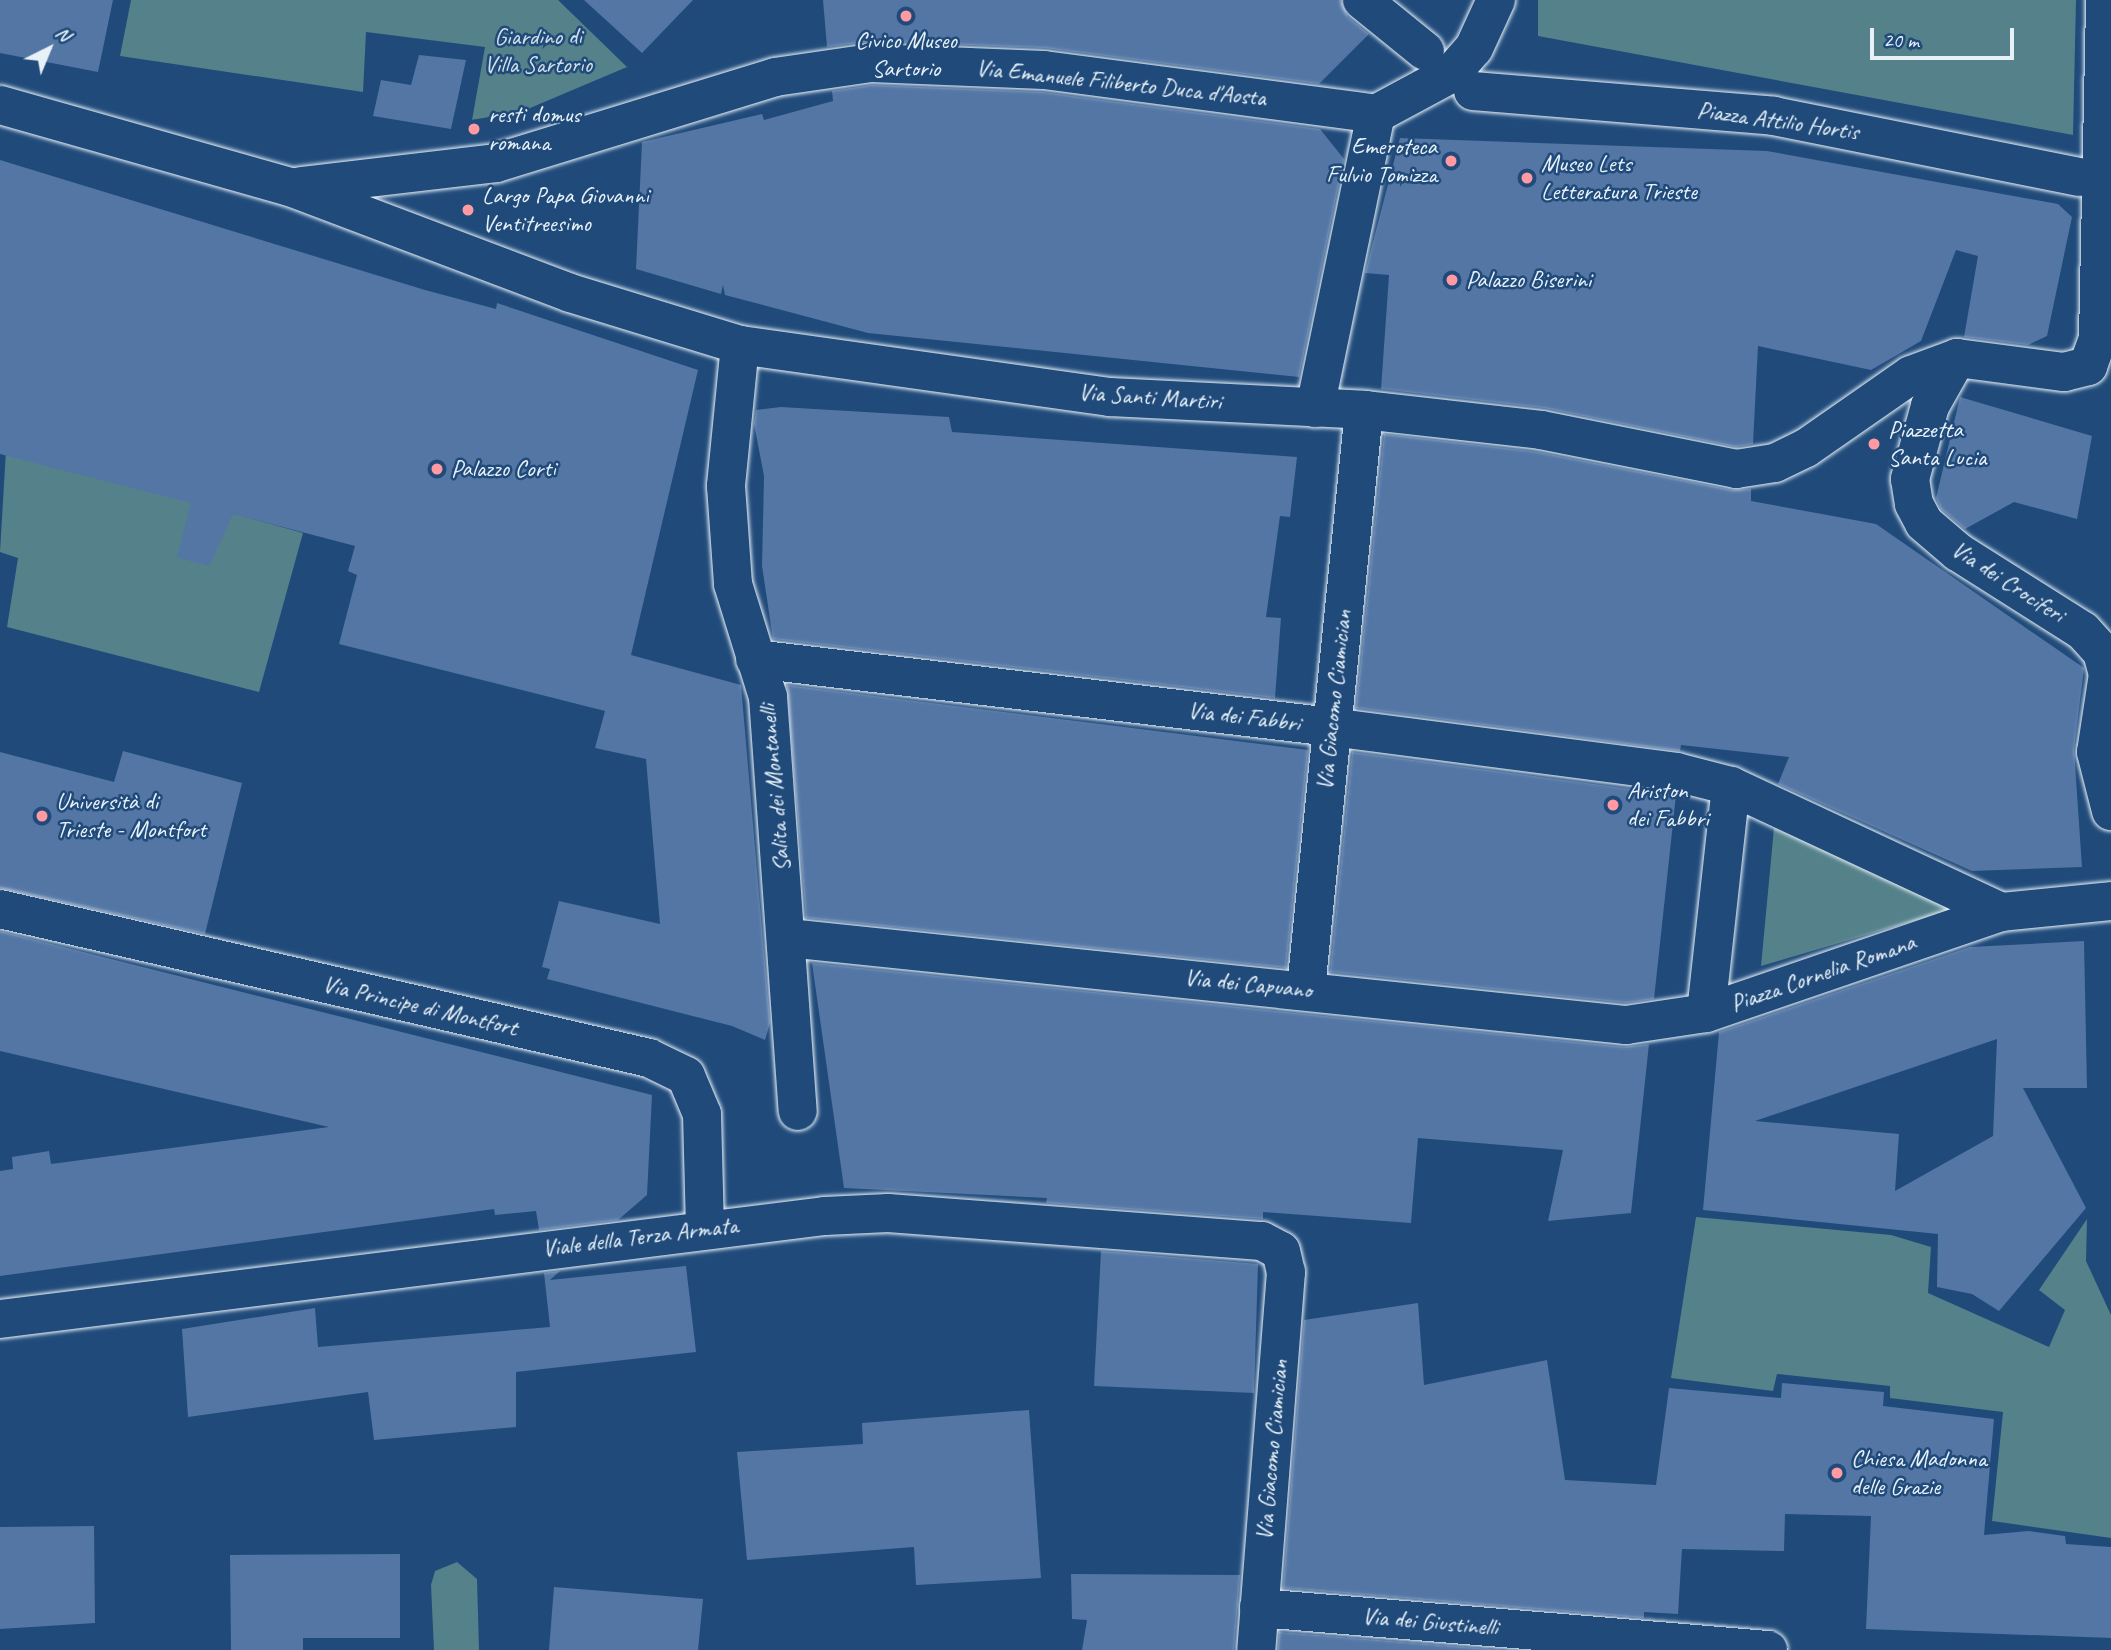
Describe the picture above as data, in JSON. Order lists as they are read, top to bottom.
{
  "streets": {
    "street": [
      "Via Emanuele Filiberto Duca d'Aosta",
      "Piazza Attilio Hortis",
      "Via Santi Martiri",
      "Via dei Crociferi",
      "Via Giacomo Ciamician",
      "Via dei Fabbri",
      "Salita dei Montanelli",
      "Piazza Cornelia Romana",
      "Via dei Capuano",
      "Via Principe di Montfort",
      "Viale della Terza Armata",
      "Via dei Giustinelli"
    ]
  },
  "crossings": [
    ["Via Emanuele Filiberto Duca d'Aosta", "Via Santi Martiri"],
    ["Via Santi Martiri", "Via dei Crociferi"],
    ["Via Santi Martiri", "Via Giacomo Ciamician"],
    ["Via Santi Martiri", "Salita dei Montanelli"],
    ["Via Giacomo Ciamician", "Via dei Fabbri"],
    ["Via Giacomo Ciamician", "Via dei Capuano"],
    ["Via Giacomo Ciamician", "Viale della Terza Armata"],
    ["Via Giacomo Ciamician", "Via dei Giustinelli"],
    ["Via dei Fabbri", "Salita dei Montanelli"],
    ["Via dei Fabbri", "Piazza Cornelia Romana"],
    ["Salita dei Montanelli", "Via dei Capuano"],
    ["Piazza Cornelia Romana", "Via dei Capuano"],
    ["Via Principe di Montfort", "Viale della Terza Armata"]
  ],
  "parks": ["Giardino di Villa Sartorio"],
  "places": [
    "Civico Museo Sartorio",
    "resti domus romana",
    "Emeroteca Fulvio Tomizza",
    "Museo Lets Letteratura Trieste",
    "Largo Papa Giovanni Ventitreesimo",
    "Palazzo Biserini",
    "Piazzetta Santa Lucia",
    "Palazzo Corti",
    "Ariston dei Fabbri",
    "Università di Trieste - Montfort",
    "Chiesa Madonna delle Grazie"
  ],
  "scale_bar": "20 m",
  "north": "top right"
}
